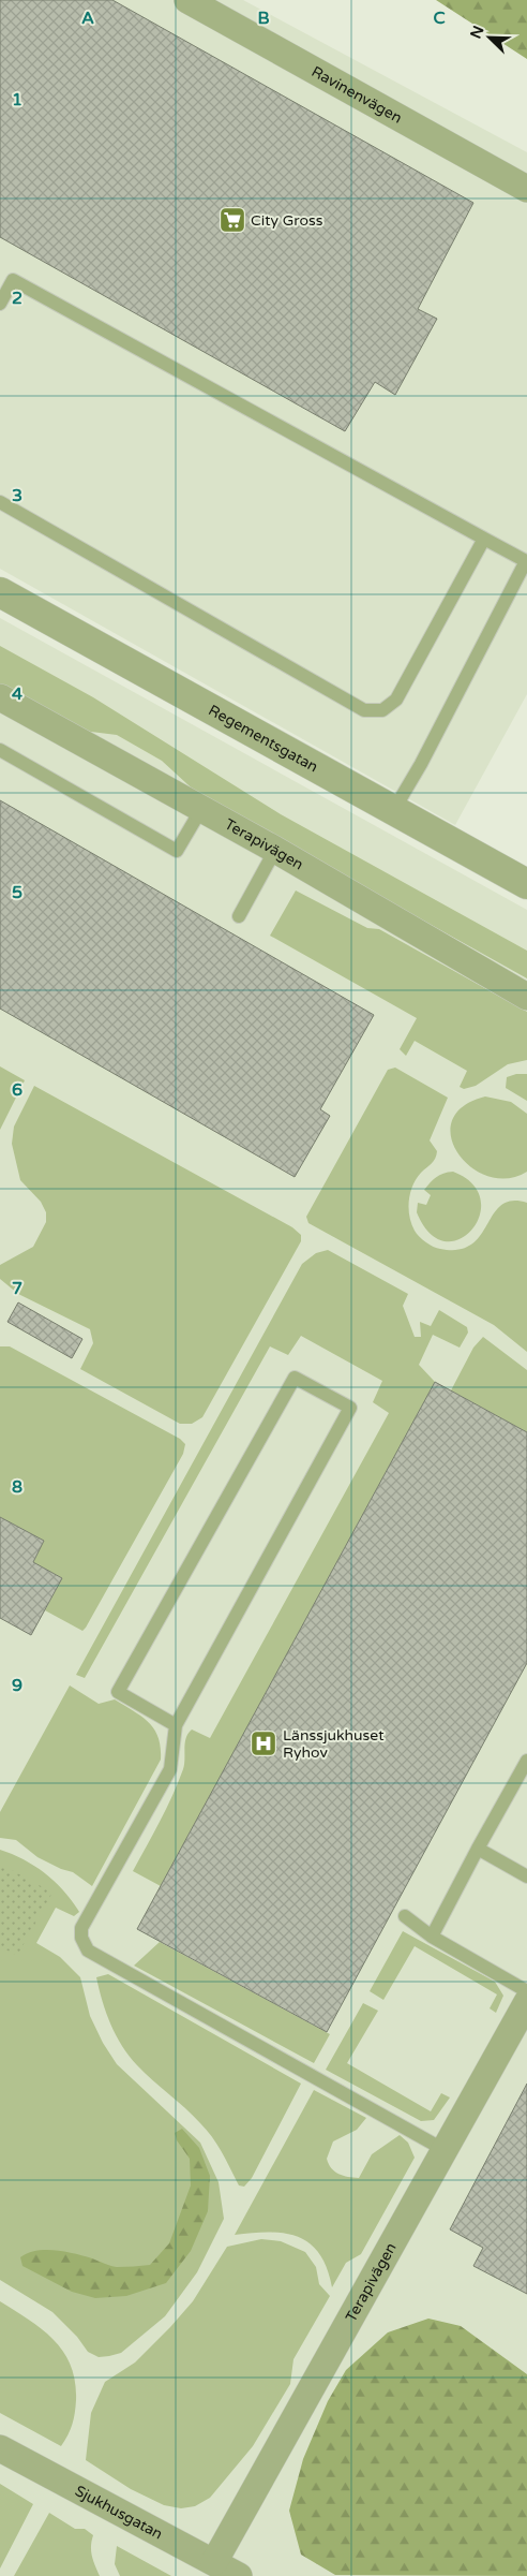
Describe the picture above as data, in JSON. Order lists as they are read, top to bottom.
{
  "streets": {
    "street": [
      "Ravinenvägen",
      "Regementsgatan",
      "Terapivägen",
      "Sjukhusgatan"
    ]
  },
  "crossings": [
    ["Terapivägen", "Sjukhusgatan"]
  ],
  "places": {
    "supermarket": ["City Gross"],
    "hospital": ["Länssjukhuset Ryhov"]
  },
  "north": "top left",
  "grid": {
    "columns": ["A", "B", "C"],
    "rows": [
      "1",
      "2",
      "3",
      "4",
      "5",
      "6",
      "7",
      "8",
      "9"
    ]
  }
}
